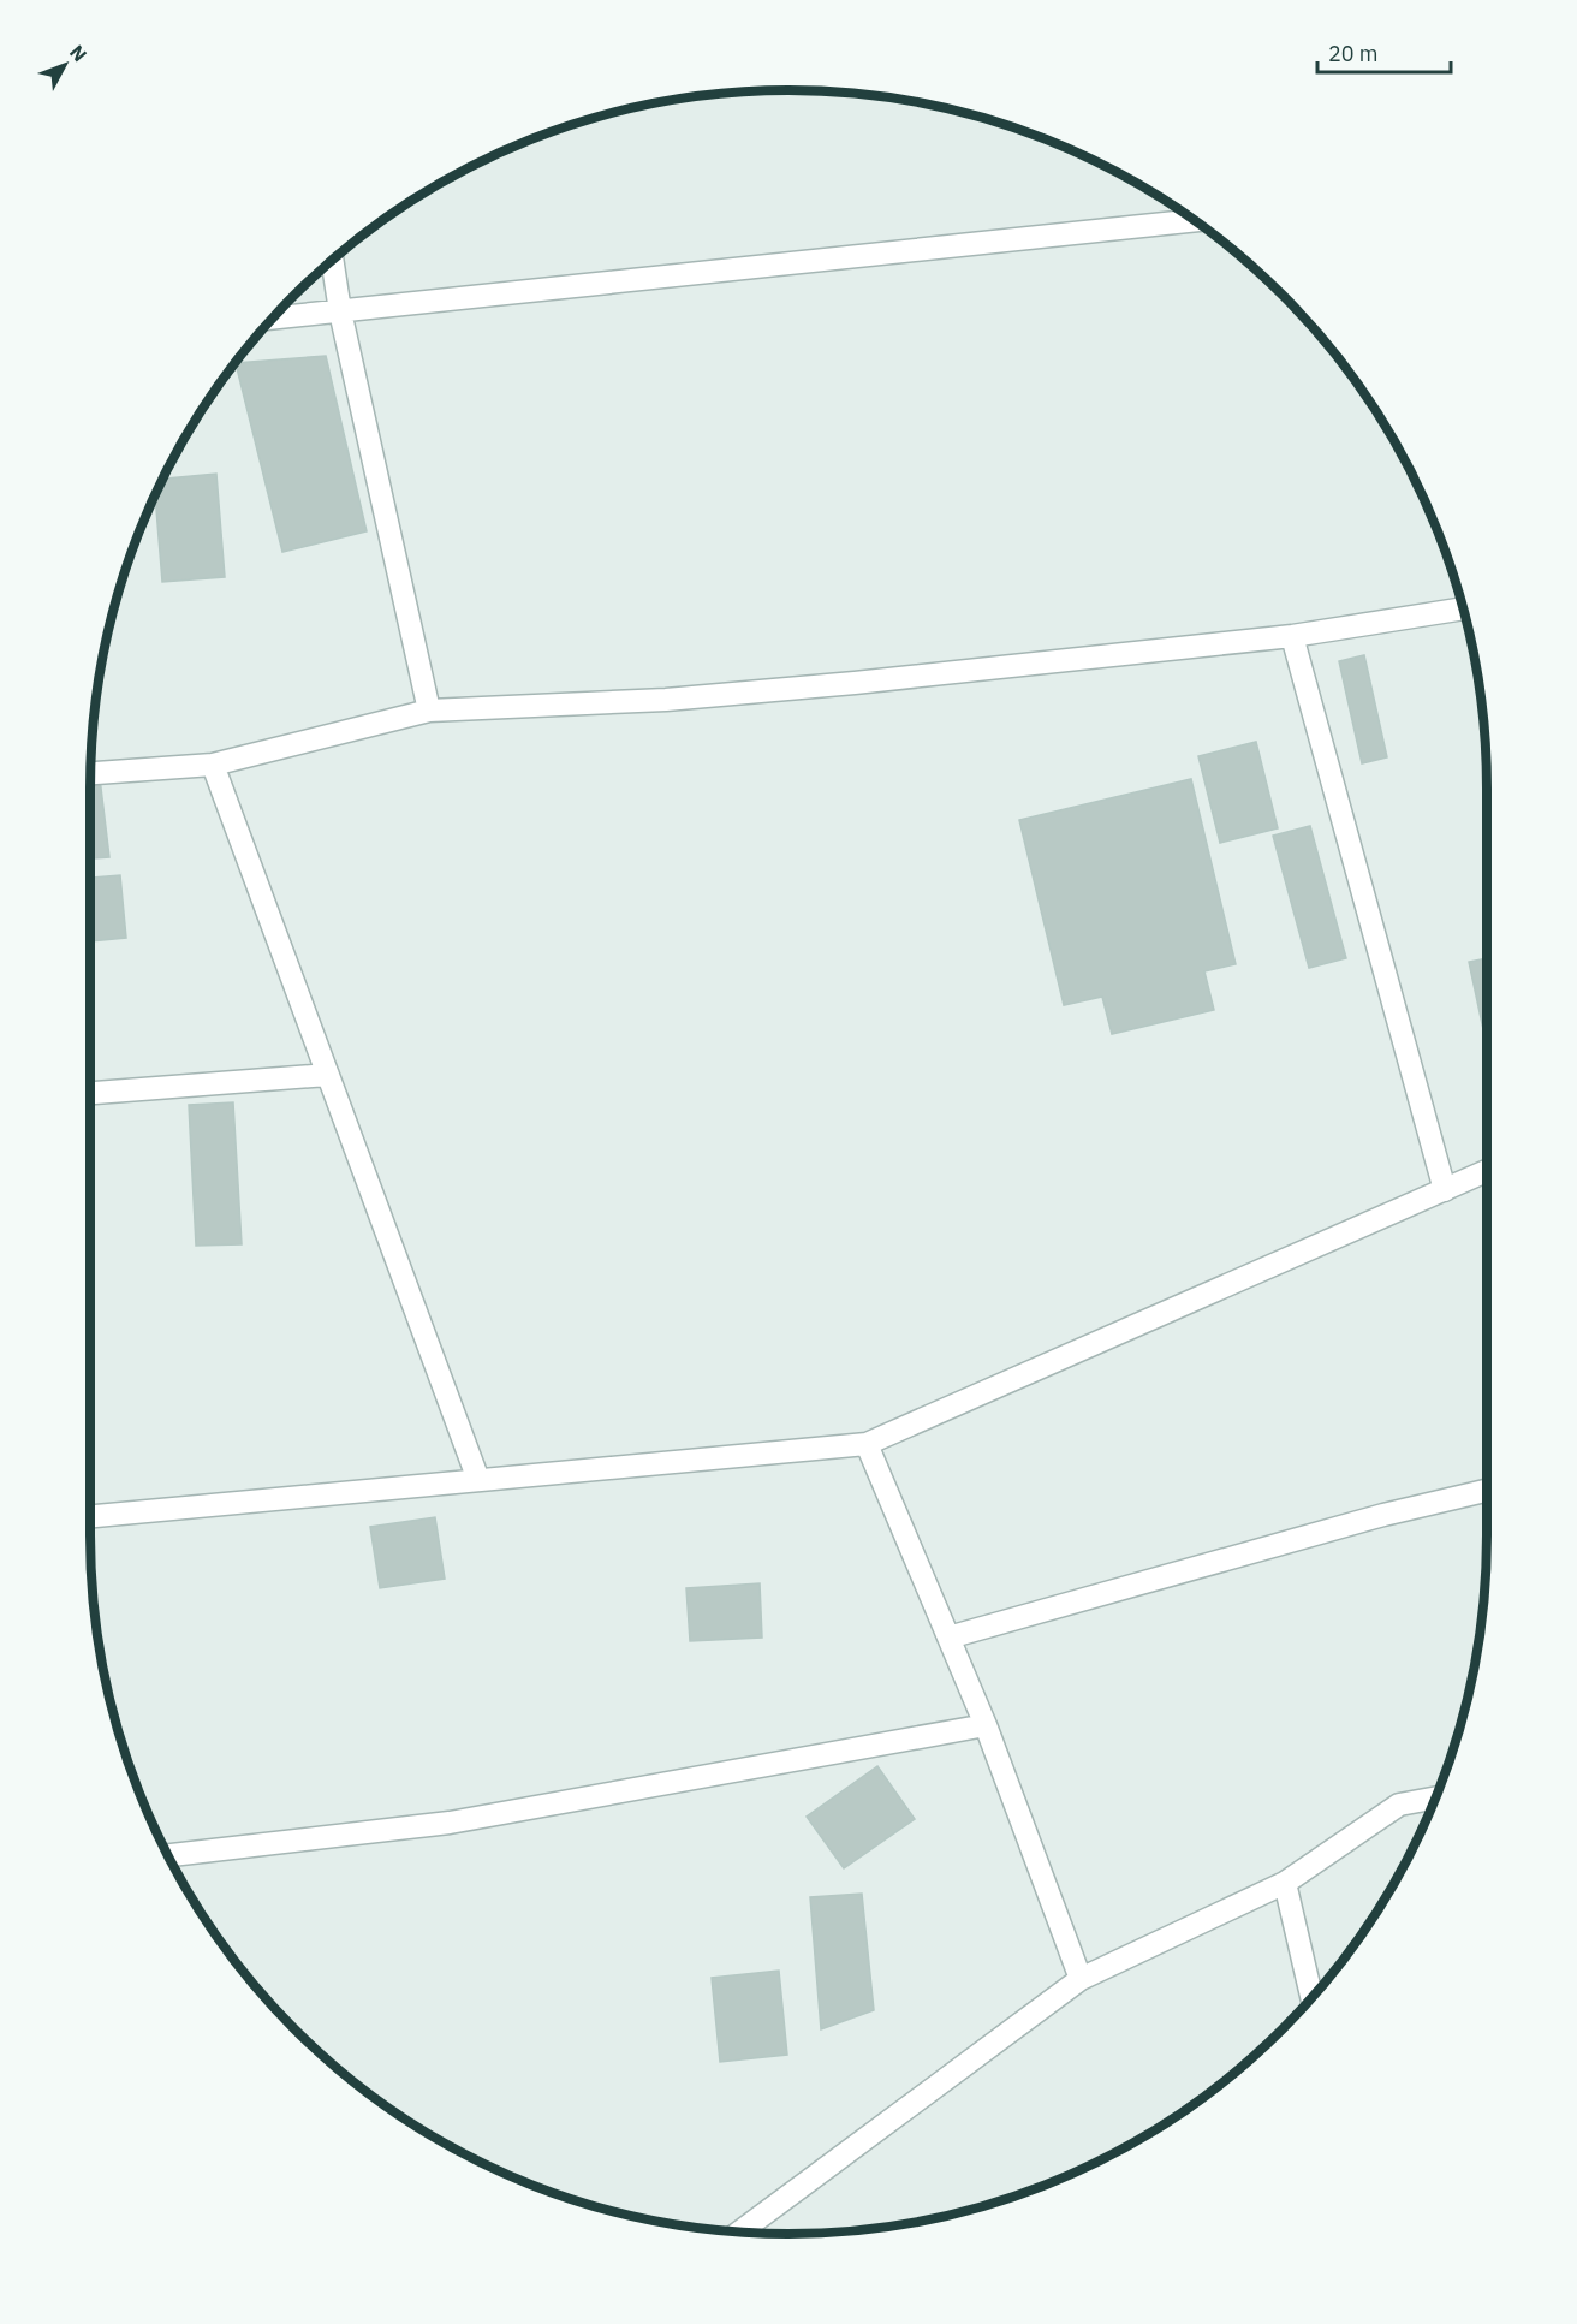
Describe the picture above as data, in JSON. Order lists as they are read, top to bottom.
{
  "scale_bar": "20 m",
  "north": "top right"
}
